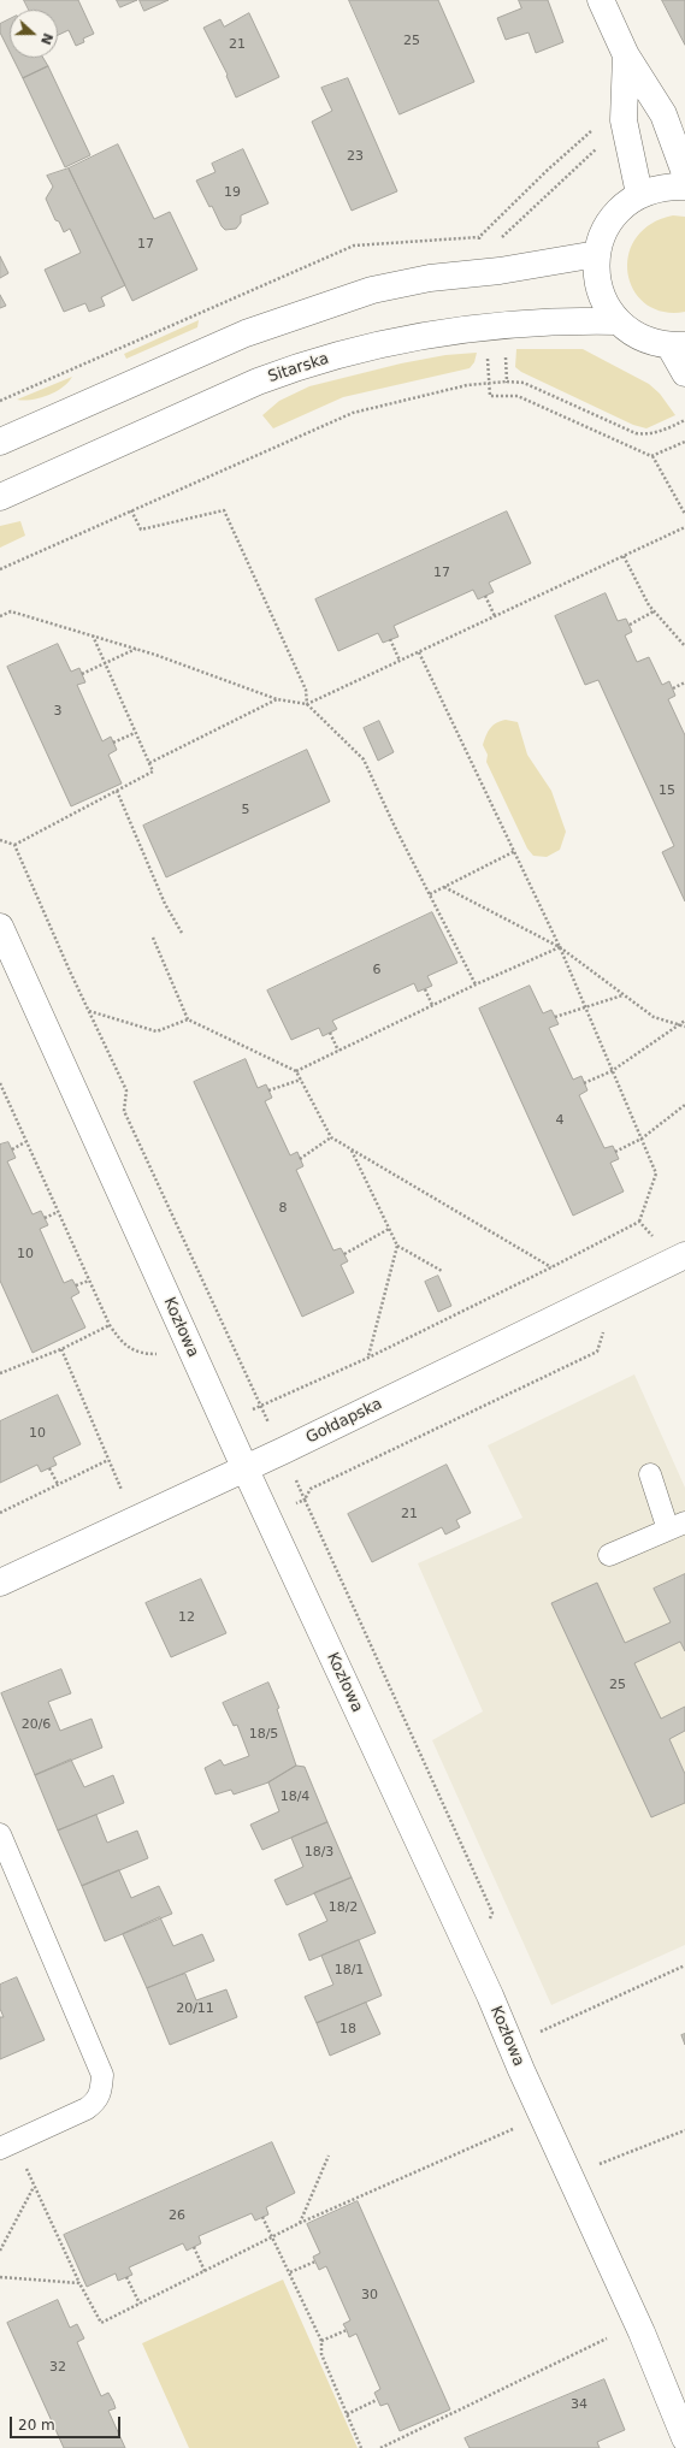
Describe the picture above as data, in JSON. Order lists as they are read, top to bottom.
{
  "streets": {
    "street": ["Sitarska", "Kozłowa", "Gołdapska"]
  },
  "crossings": [
    ["Kozłowa", "Gołdapska"]
  ],
  "house_numbers": [
    "25",
    "21",
    "23",
    "19",
    "17",
    "17",
    "3",
    "15",
    "5",
    "6",
    "4",
    "8",
    "10",
    "10",
    "21",
    "12",
    "25",
    "20/6",
    "18/5",
    "18/4",
    "18/3",
    "18/2",
    "18/1",
    "20/11",
    "18",
    "26",
    "30",
    "32",
    "34"
  ],
  "scale_bar": "20 m",
  "north": "right"
}
